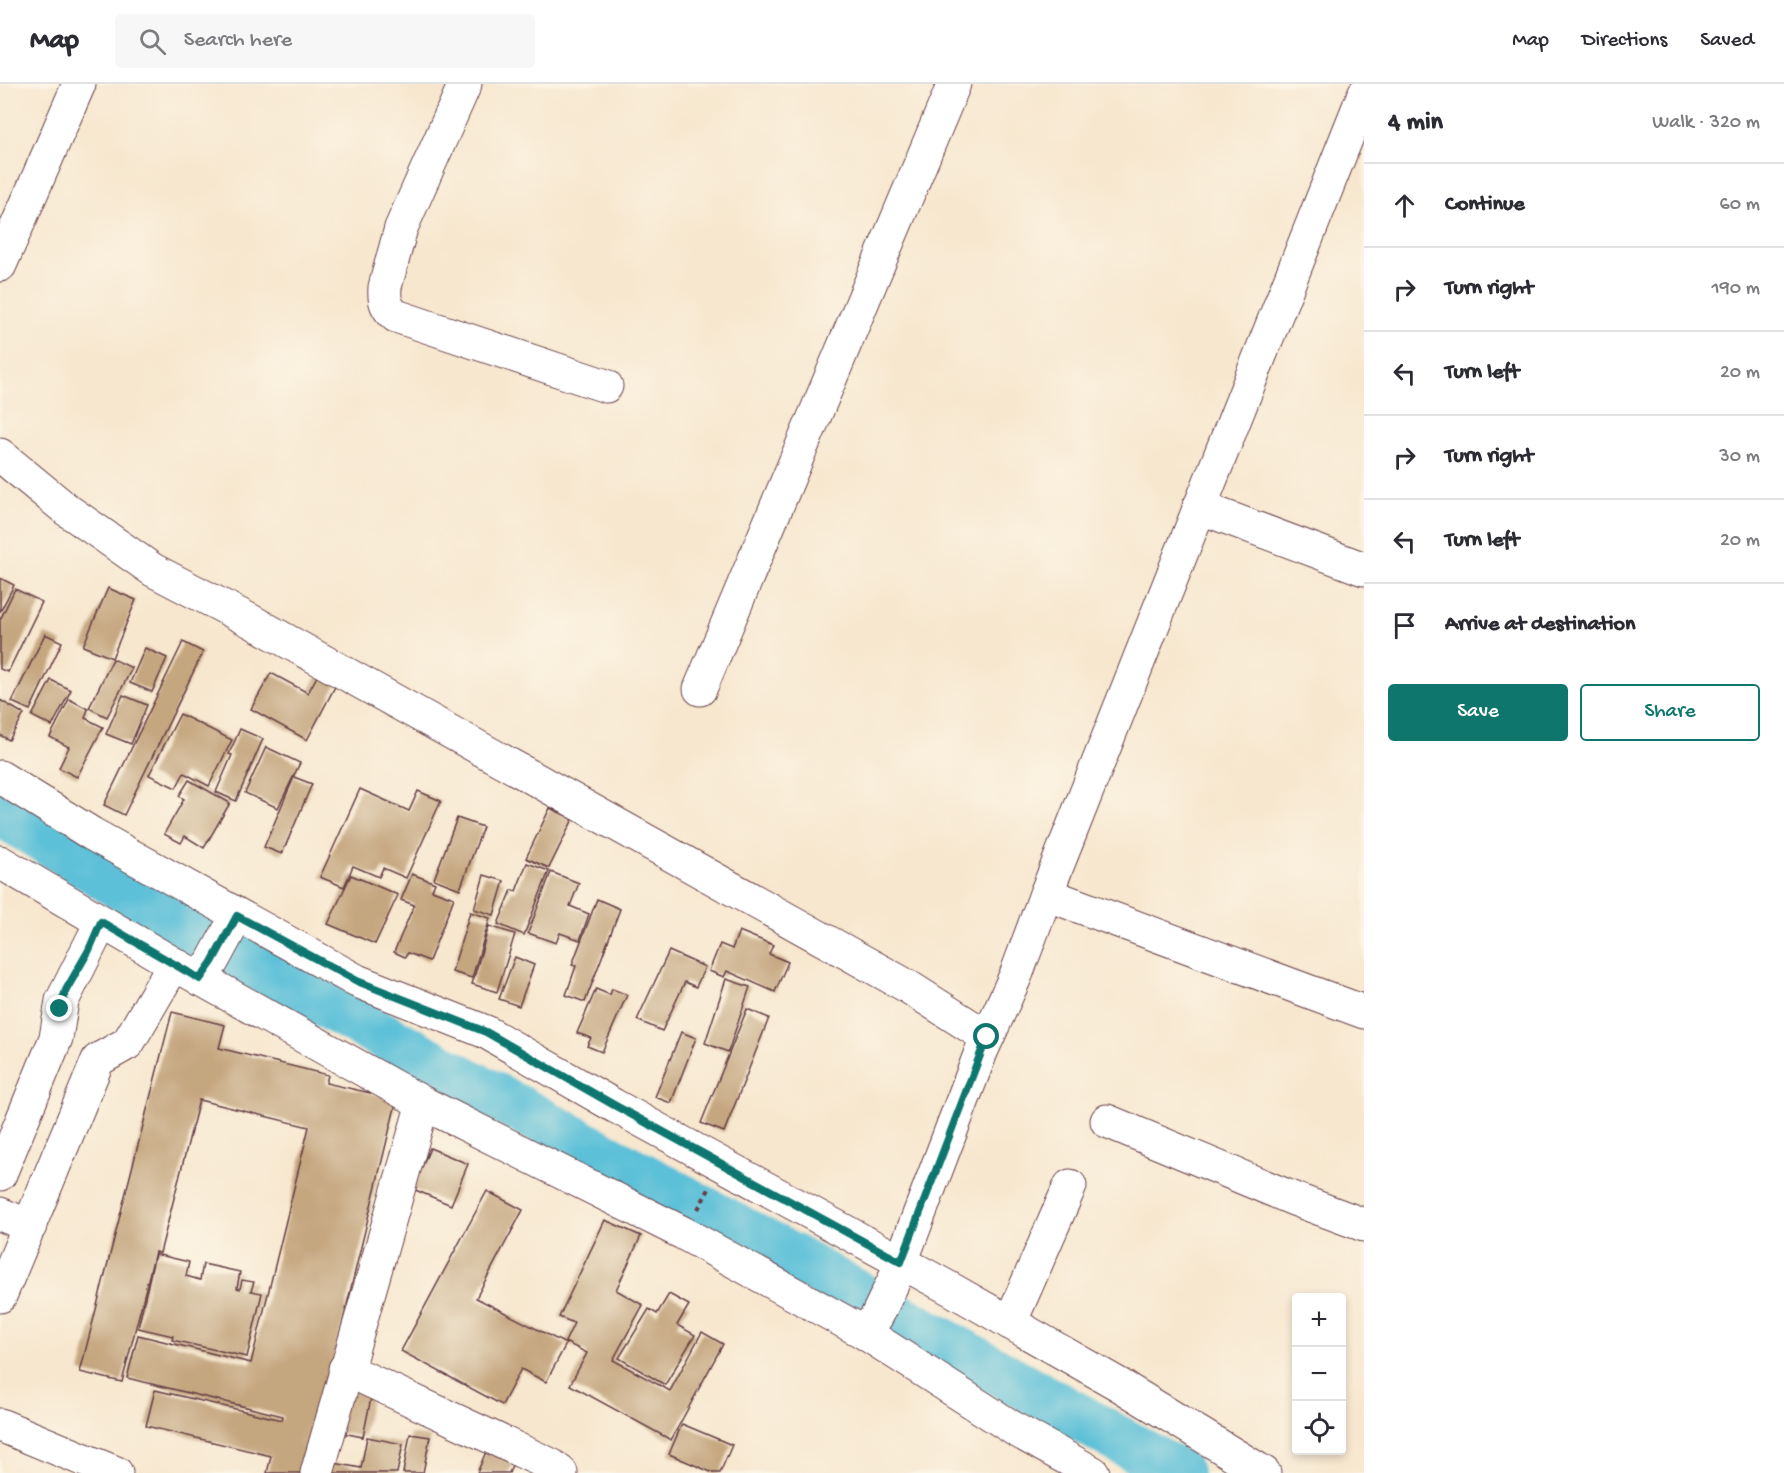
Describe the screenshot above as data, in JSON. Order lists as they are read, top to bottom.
{
  "page": {
    "header": "Map",
    "search": "Search here",
    "nav": ["Map", "Directions", "Saved"],
    "heading": ["4 min", "Walk · 320 m"],
    "list": [
      ["Continue", "60 m"],
      ["Turn right", "190 m"],
      ["Turn left", "20 m"],
      ["Turn right", "30 m"],
      ["Turn left", "20 m"],
      "Arrive at destination"
    ],
    "buttons": ["Save", "Share"],
    "map_buttons": ["+", "−"]
  }
}
